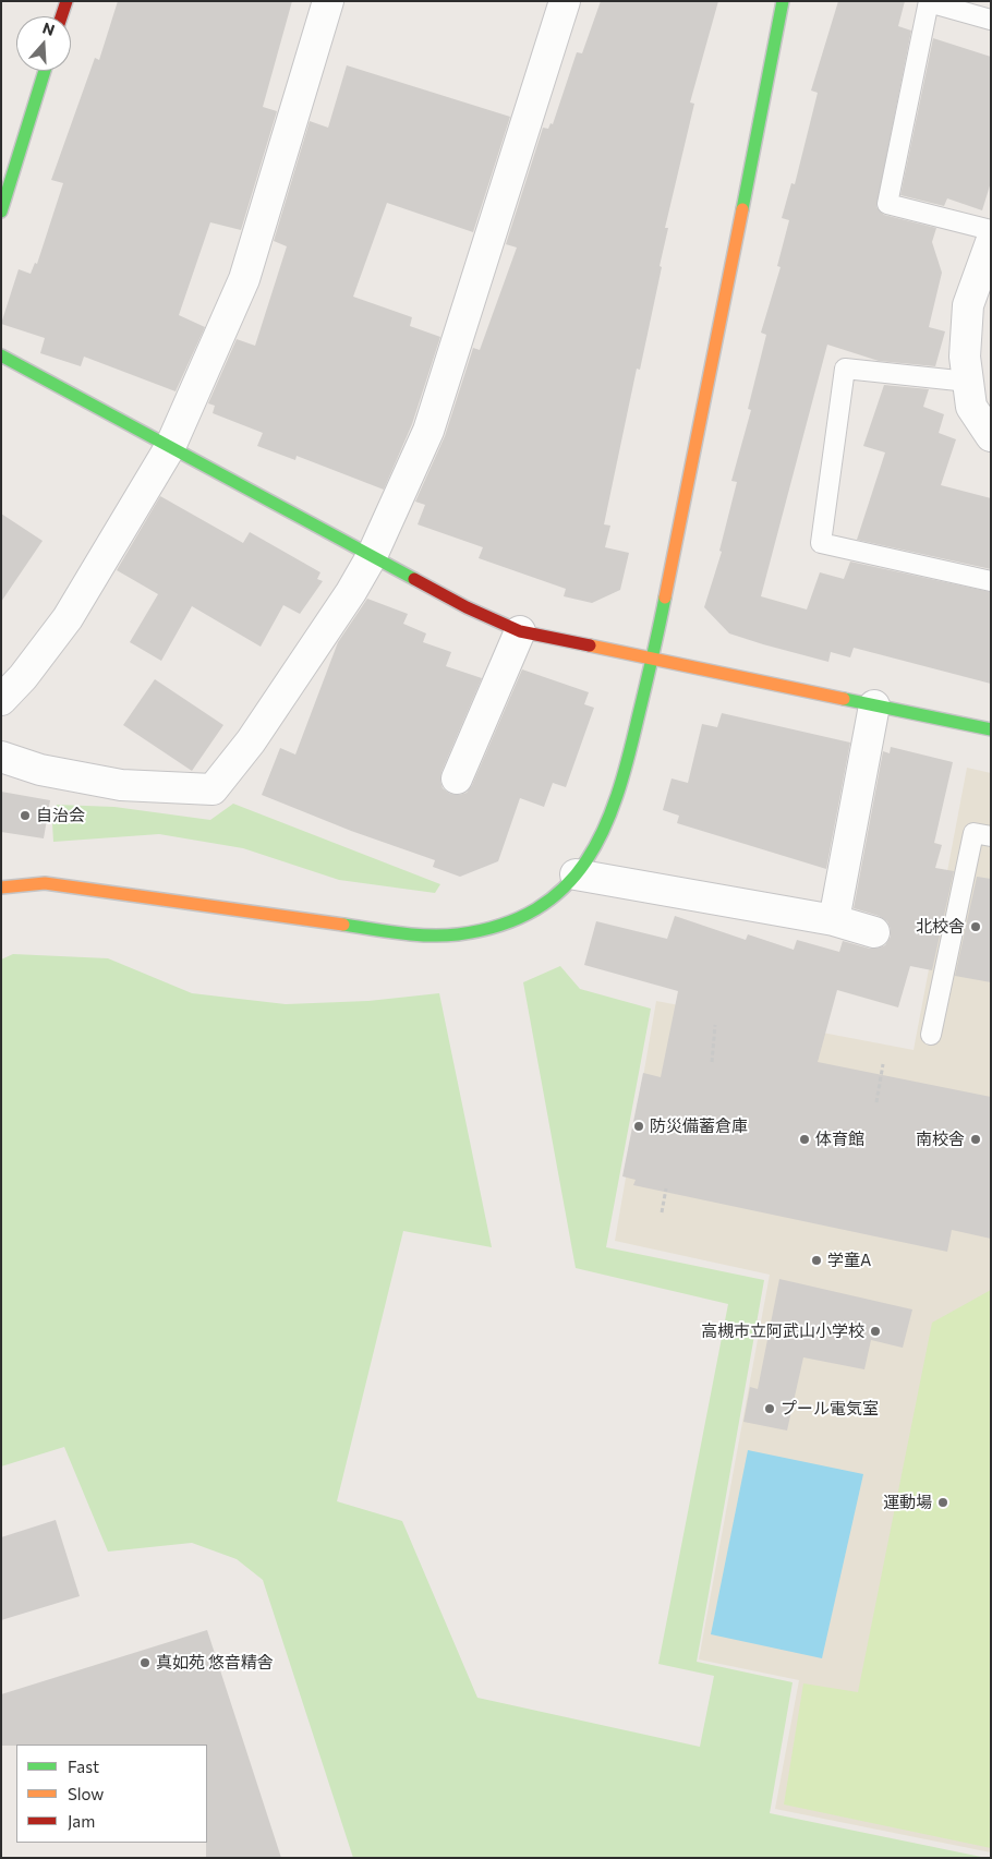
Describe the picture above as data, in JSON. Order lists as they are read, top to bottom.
{
  "places": [
    "自治会",
    "北校舎",
    "防災備蓄倉庫",
    "体育館",
    "南校舎",
    "学童A",
    "高槻市立阿武山小学校",
    "プール電気室",
    "運動場",
    "真如苑 悠音精舎"
  ],
  "legend": ["Fast", "Slow", "Jam"],
  "north": "top"
}
